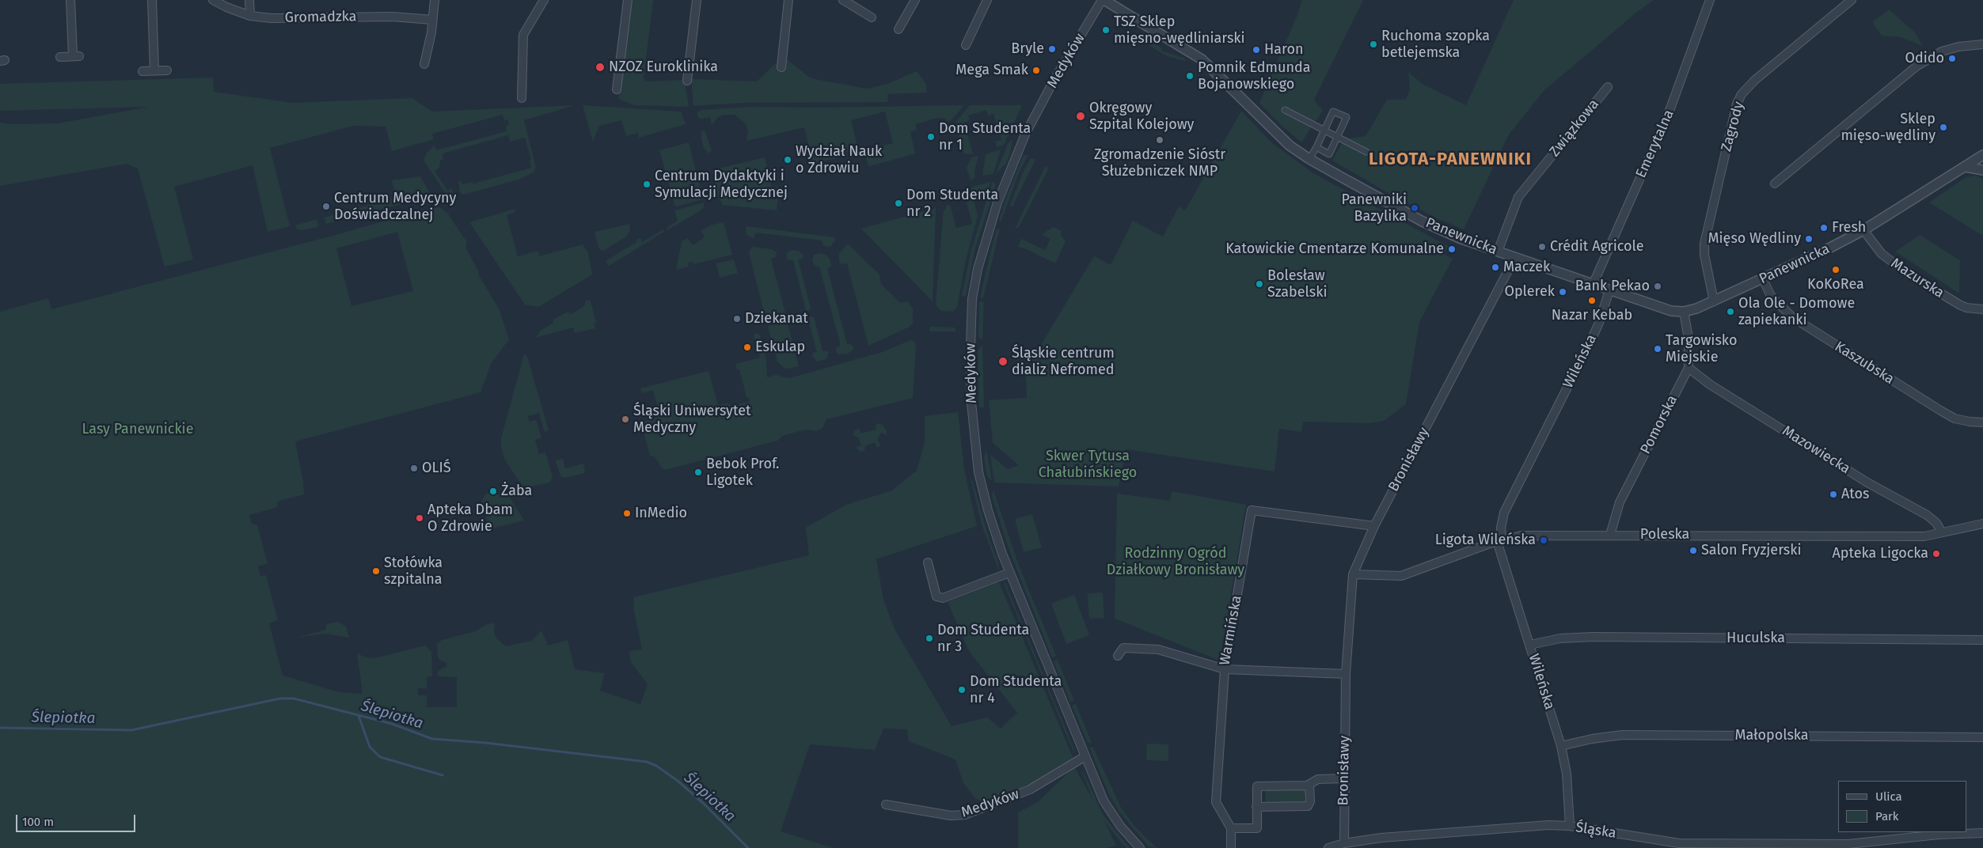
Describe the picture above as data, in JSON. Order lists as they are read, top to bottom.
{
  "streets": {
    "street": [
      "Gromadzka",
      "Medyków",
      "Zagrody",
      "Związkowa",
      "Emerytalna",
      "Panewnicka",
      "Mazurska",
      "Wileńska",
      "Kaszubska",
      "Pomorska",
      "Mazowiecka",
      "Bronisławy",
      "Poleska",
      "Warmińska",
      "Huculska",
      "Małopolska",
      "Śląska"
    ]
  },
  "crossings": [
    ["Medyków", "Panewnicka"],
    ["Zagrody", "Panewnicka"],
    ["Związkowa", "Panewnicka"],
    ["Emerytalna", "Panewnicka"],
    ["Panewnicka", "Mazurska"],
    ["Panewnicka", "Wileńska"],
    ["Panewnicka", "Kaszubska"],
    ["Panewnicka", "Pomorska"],
    ["Panewnicka", "Bronisławy"],
    ["Wileńska", "Poleska"],
    ["Wileńska", "Huculska"],
    ["Wileńska", "Małopolska"],
    ["Wileńska", "Śląska"],
    ["Pomorska", "Mazowiecka"],
    ["Pomorska", "Poleska"],
    ["Mazowiecka", "Poleska"],
    ["Bronisławy", "Poleska"],
    ["Bronisławy", "Warmińska"],
    ["Bronisławy", "Śląska"]
  ],
  "districts": ["LIGOTA-PANEWNIKI"],
  "water": ["Ślepiotka"],
  "parks": ["Lasy Panewnickie", "Skwer Tytusa Chałubińskiego", "Rodzinny Ogród Działkowy Bronisławy"],
  "places": [
    "TSZ Sklep mięsno-wędliniarski",
    "Ruchoma szopka betlejemska",
    "Bryle",
    "Haron",
    "Odido",
    "NZOZ Euroklinika",
    "Mega Smak",
    "Pomnik Edmunda Bojanowskiego",
    "Okręgowy Szpital Kolejowy",
    "Sklep mięso-wędliny",
    "Dom Studenta nr 1",
    "Zgromadzenie Sióstr Służebniczek NMP",
    "Wydział Nauk o Zdrowiu",
    "Centrum Dydaktyki i Symulacji Medycznej",
    "Dom Studenta nr 2",
    "Centrum Medycyny Doświadczalnej",
    "Panewniki Bazylika",
    "Fresh",
    "Mięso Wędliny",
    "Crédit Agricole",
    "Katowickie Cmentarze Komunalne",
    "Maczek",
    "KoKoRea",
    "Bolesław Szabelski",
    "Bank Pekao",
    "Oplerek",
    "Nazar Kebab",
    "Ola Ole - Domowe zapiekanki",
    "Dziekanat",
    "Eskulap",
    "Targowisko Miejskie",
    "Śląskie centrum dializ Nefromed",
    "Śląski Uniwersytet Medyczny",
    "OLIŚ",
    "Bebok Prof. Ligotek",
    "Żaba",
    "Atos",
    "InMedio",
    "Apteka Dbam O Zdrowie",
    "Ligota Wileńska",
    "Salon Fryzjerski",
    "Apteka Ligocka",
    "Stołówka szpitalna",
    "Dom Studenta nr 3",
    "Dom Studenta nr 4"
  ],
  "legend": ["Ulica", "Park"],
  "scale_bar": "100 m"
}
